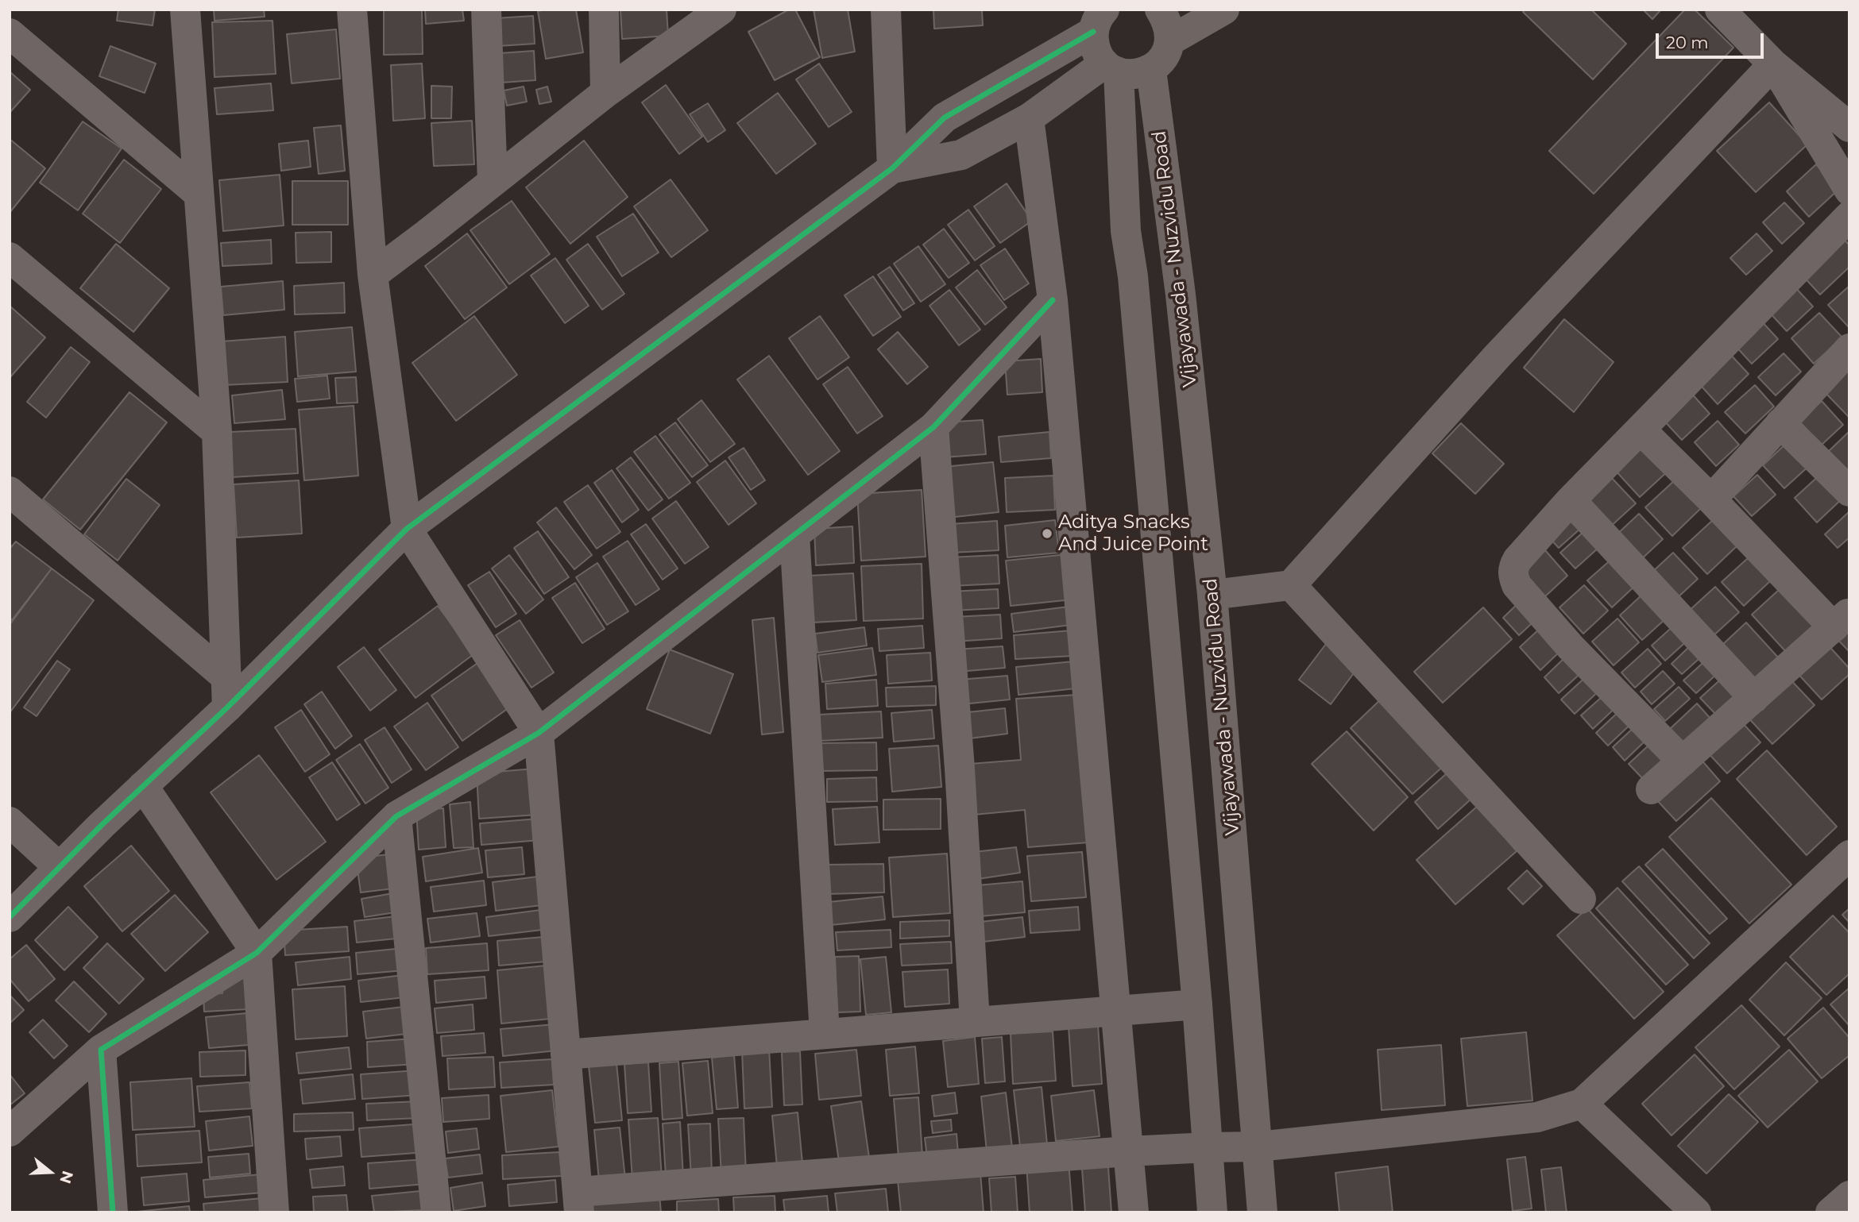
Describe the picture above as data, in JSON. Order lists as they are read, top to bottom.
{
  "streets": {
    "main road": ["Vijayawada - Nuzvidu Road"]
  },
  "places": ["Aditya Snacks And Juice Point"],
  "scale_bar": "20 m",
  "north": "right"
}
